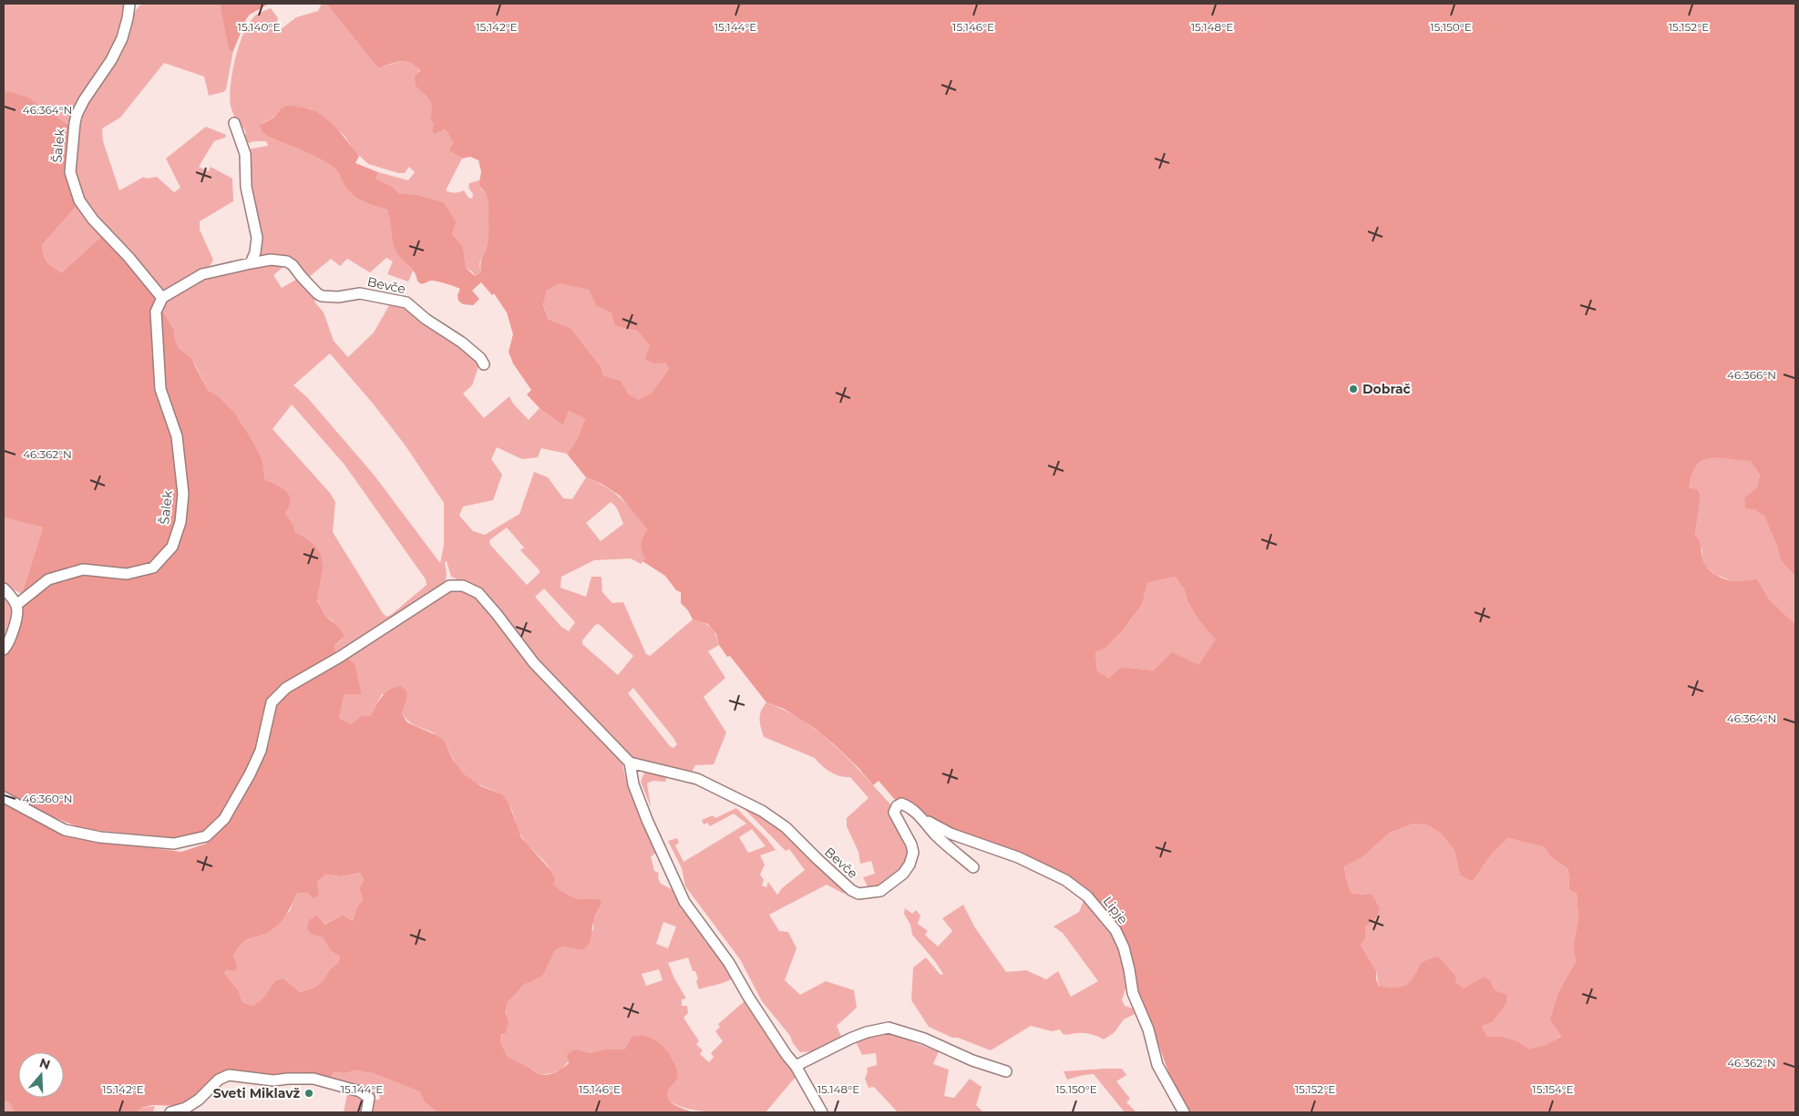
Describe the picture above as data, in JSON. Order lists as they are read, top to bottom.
{
  "streets": {
    "street": ["Šalek", "Bevče", "Lipje"]
  },
  "crossings": [
    ["Bevče", "Lipje"]
  ],
  "places": ["Dobrač", "Sveti Miklavž"],
  "north": "top",
  "coordinates": [
    "15.142°E",
    "15.144°E",
    "15.146°E",
    "15.148°E",
    "15.150°E",
    "15.152°E",
    "15.140°E",
    "46.364°N",
    "46.366°N",
    "46.362°N",
    "46.360°N",
    "15.154°E"
  ]
}
